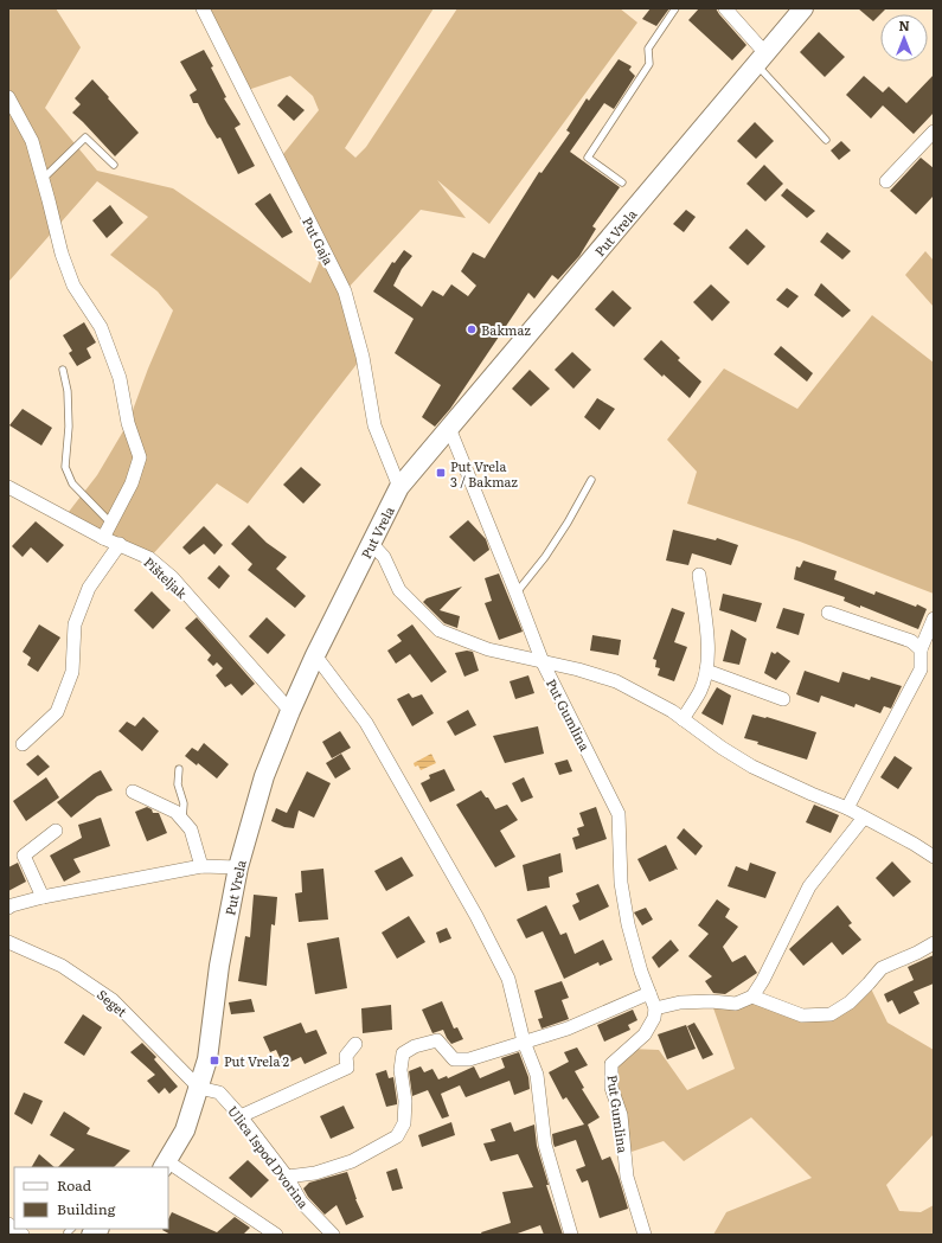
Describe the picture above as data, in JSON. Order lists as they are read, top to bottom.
{
  "streets": {
    "main road": ["Put Vrela"],
    "street": [
      "Put Gaja",
      "Pišteljak",
      "Put Gumlina",
      "Seget",
      "Ulica Ispod Dvorina"
    ]
  },
  "crossings": [
    ["Put Vrela", "Put Gaja"],
    ["Put Vrela", "Pišteljak"],
    ["Put Vrela", "Put Gumlina"],
    ["Put Vrela", "Seget"],
    ["Put Vrela", "Ulica Ispod Dvorina"],
    ["Seget", "Ulica Ispod Dvorina"]
  ],
  "places": {
    "other": ["Bakmaz"],
    "transit": ["Put Vrela 3 / Bakmaz", "Put Vrela 2"]
  },
  "legend": ["Road", "Building"],
  "north": "top"
}
